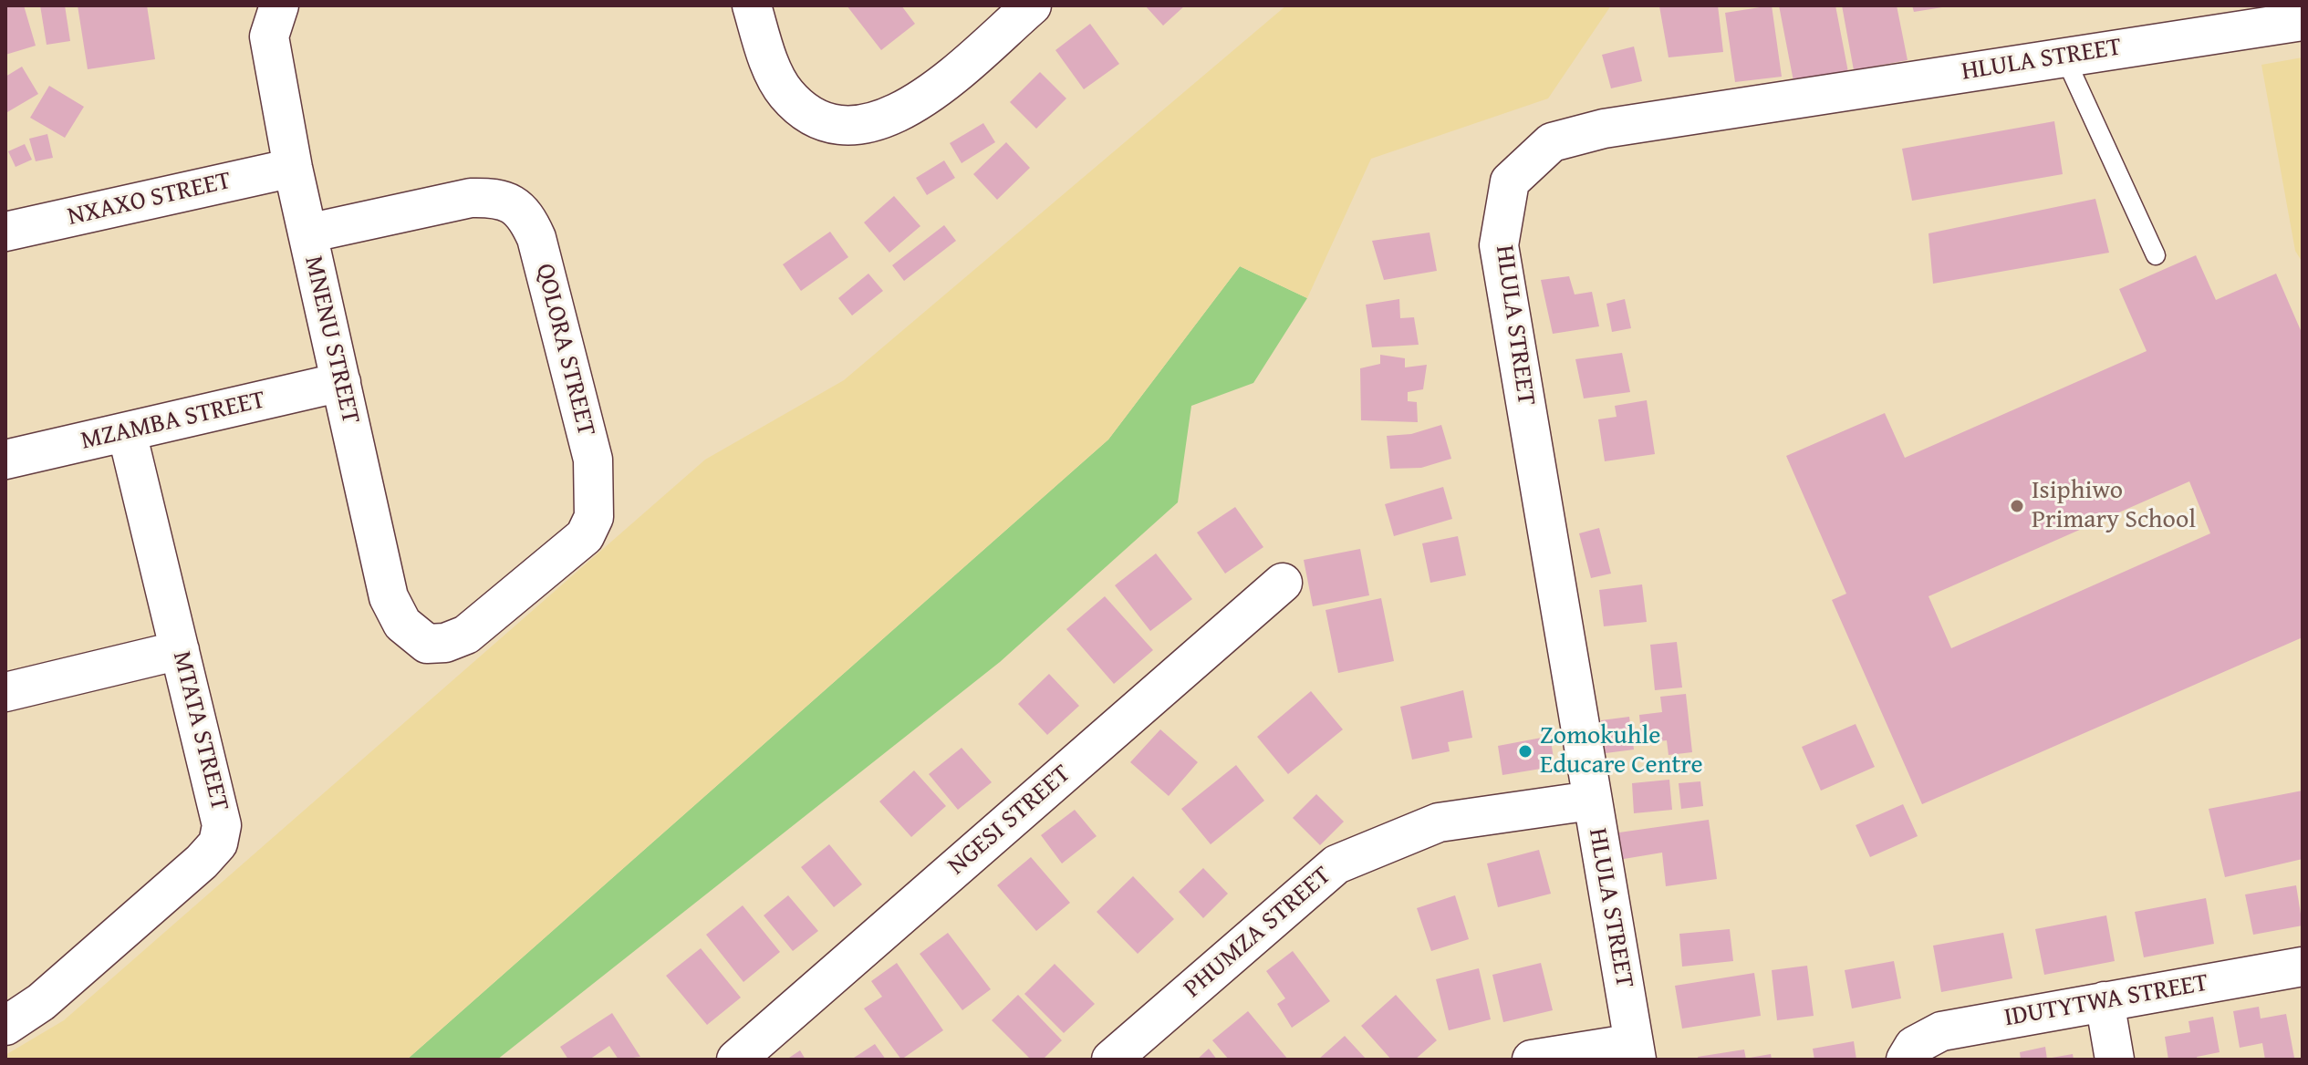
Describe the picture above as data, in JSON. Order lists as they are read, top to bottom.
{
  "streets": {
    "street": [
      "HLULA STREET",
      "NXAXO STREET",
      "MNENU STREET",
      "QOLORA STREET",
      "MZAMBA STREET",
      "MTATA STREET",
      "NGESI STREET",
      "PHUMZA STREET",
      "IDUTYTWA STREET"
    ]
  },
  "crossings": [
    ["HLULA STREET", "PHUMZA STREET"],
    ["NXAXO STREET", "MNENU STREET"],
    ["MNENU STREET", "QOLORA STREET"],
    ["MNENU STREET", "MZAMBA STREET"],
    ["MZAMBA STREET", "MTATA STREET"]
  ],
  "places": ["Isiphiwo Primary School", "Zomokuhle Educare Centre"]
}
